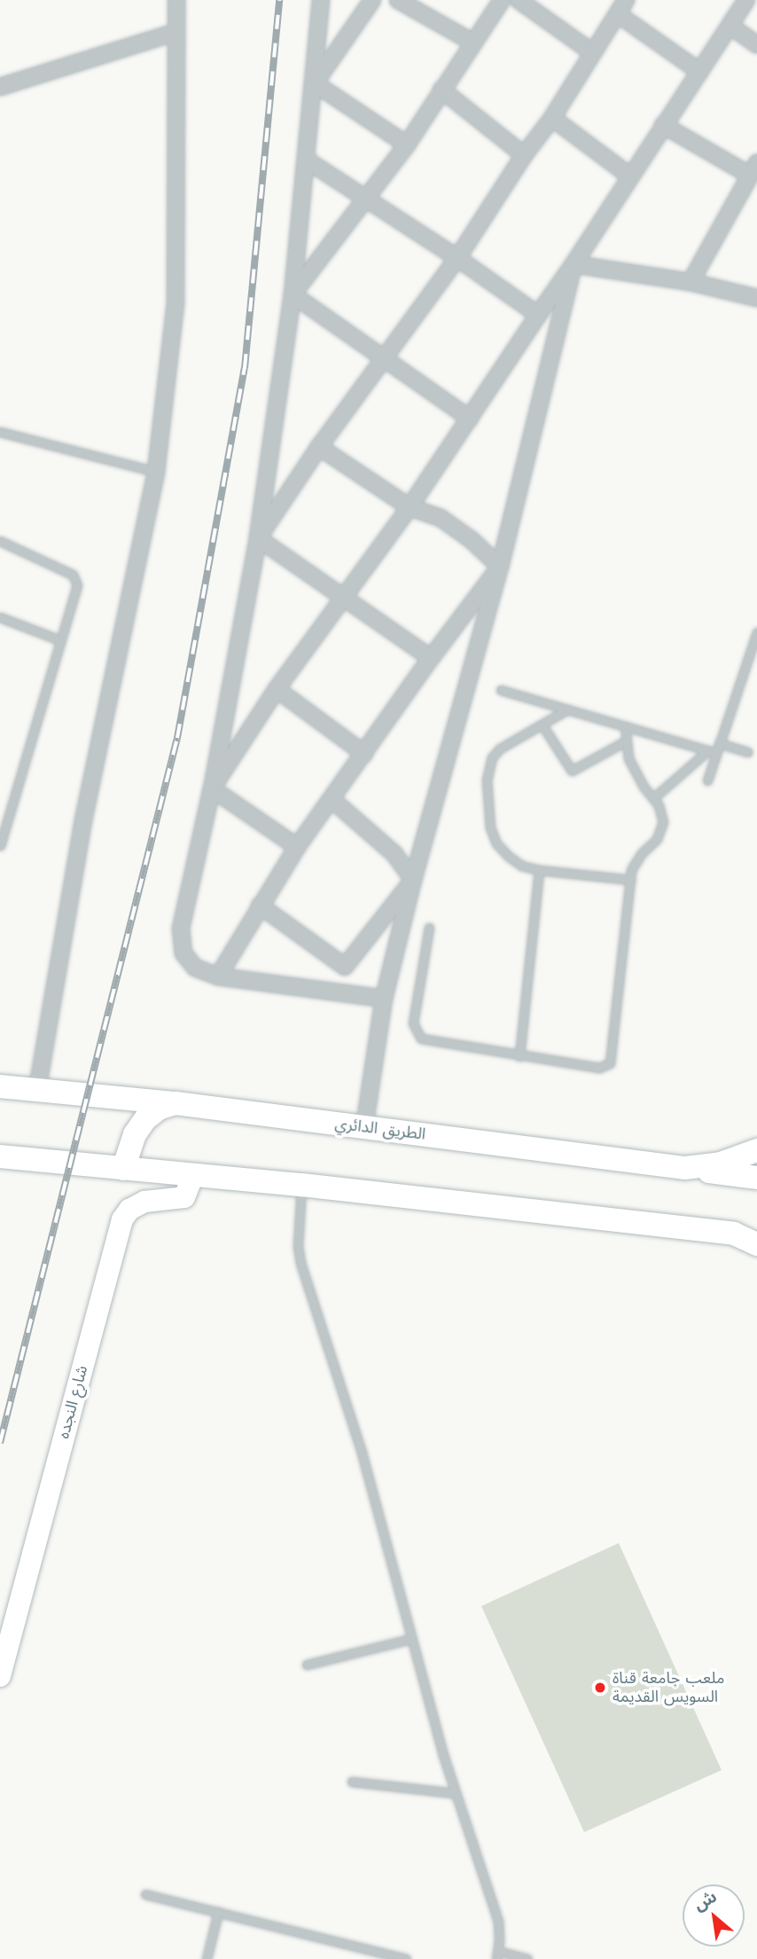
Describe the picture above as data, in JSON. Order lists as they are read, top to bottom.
{
  "streets": {
    "main road": ["الطريق الدائري"],
    "street": ["شارع النجده"]
  },
  "places": ["ملعب جامعة قناة السويس القديمة"],
  "north": "top left"
}
